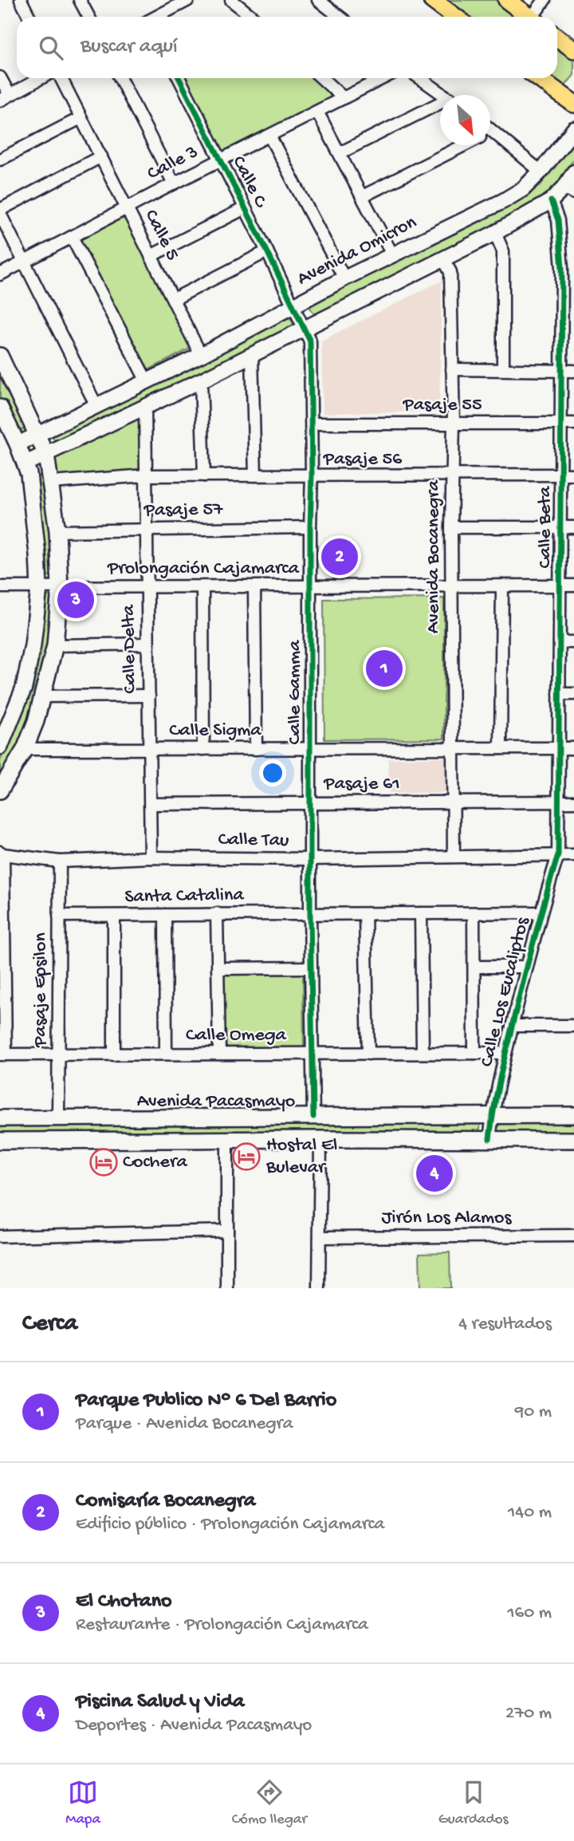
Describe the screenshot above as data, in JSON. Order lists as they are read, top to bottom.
{
  "streets": {
    "main road": ["Avenida Pacasmayo"],
    "street": [
      "Calle 3",
      "Calle C",
      "Calle 5",
      "Avenida Omicron",
      "Pasaje 55",
      "Pasaje 56",
      "Pasaje 57",
      "Calle Beta",
      "Avenida Bocanegra",
      "Prolongación Cajamarca",
      "Calle Delta",
      "Calle Gamma",
      "Calle Sigma",
      "Pasaje 61",
      "Calle Tau",
      "Santa Catalina",
      "Pasaje Epsilon",
      "Calle Los Eucaliptos",
      "Calle Omega",
      "Jirón Los Alamos"
    ]
  },
  "crossings": [
    ["Calle 3", "Calle C"],
    ["Calle 3", "Calle 5"],
    ["Calle C", "Avenida Omicron"],
    ["Calle C", "Calle Gamma"],
    ["Calle 5", "Avenida Omicron"],
    ["Avenida Omicron", "Calle Gamma"],
    ["Pasaje 55", "Calle Beta"],
    ["Pasaje 55", "Avenida Bocanegra"],
    ["Pasaje 55", "Calle Gamma"],
    ["Pasaje 56", "Calle Beta"],
    ["Pasaje 56", "Avenida Bocanegra"],
    ["Pasaje 56", "Calle Delta"],
    ["Pasaje 56", "Calle Gamma"],
    ["Pasaje 57", "Calle Delta"],
    ["Pasaje 57", "Calle Gamma"],
    ["Calle Beta", "Prolongación Cajamarca"],
    ["Calle Beta", "Calle Sigma"],
    ["Calle Beta", "Pasaje 61"],
    ["Calle Beta", "Calle Tau"],
    ["Calle Beta", "Calle Los Eucaliptos"],
    ["Avenida Bocanegra", "Prolongación Cajamarca"],
    ["Avenida Bocanegra", "Calle Sigma"],
    ["Avenida Bocanegra", "Pasaje 61"],
    ["Avenida Bocanegra", "Calle Tau"],
    ["Prolongación Cajamarca", "Calle Delta"],
    ["Prolongación Cajamarca", "Calle Gamma"],
    ["Calle Delta", "Calle Sigma"],
    ["Calle Delta", "Pasaje 61"],
    ["Calle Delta", "Calle Tau"],
    ["Calle Gamma", "Calle Sigma"],
    ["Calle Gamma", "Pasaje 61"],
    ["Calle Gamma", "Calle Tau"],
    ["Calle Gamma", "Santa Catalina"],
    ["Calle Gamma", "Calle Omega"],
    ["Calle Gamma", "Avenida Pacasmayo"],
    ["Calle Tau", "Pasaje Epsilon"],
    ["Calle Tau", "Calle Los Eucaliptos"],
    ["Santa Catalina", "Pasaje Epsilon"],
    ["Santa Catalina", "Calle Los Eucaliptos"],
    ["Pasaje Epsilon", "Calle Omega"],
    ["Pasaje Epsilon", "Avenida Pacasmayo"],
    ["Calle Los Eucaliptos", "Calle Omega"],
    ["Calle Los Eucaliptos", "Avenida Pacasmayo"]
  ],
  "places": {
    "hotel": ["Hostal El Bulevar", "Cochera"]
  },
  "north": "bottom right",
  "page": {
    "search": "Buscar aquí",
    "pins": [
      "2",
      "3",
      "1",
      "4"
    ],
    "heading": ["Cerca", "4 resultados"],
    "list": [
      {
        "mark": "1",
        "name": "Parque Publico N° 6 Del Barrio",
        "note": "Parque · Avenida Bocanegra",
        "value": "90 m"
      },
      {
        "mark": "2",
        "name": "Comisaría Bocanegra",
        "note": "Edificio público · Prolongación Cajamarca",
        "value": "140 m"
      },
      {
        "mark": "3",
        "name": "El Chotano",
        "note": "Restaurante · Prolongación Cajamarca",
        "value": "160 m"
      },
      {
        "mark": "4",
        "name": "Piscina Salud y Vida",
        "note": "Deportes · Avenida Pacasmayo",
        "value": "270 m"
      }
    ],
    "nav": ["Mapa", "Cómo llegar", "Guardados"]
  }
}
